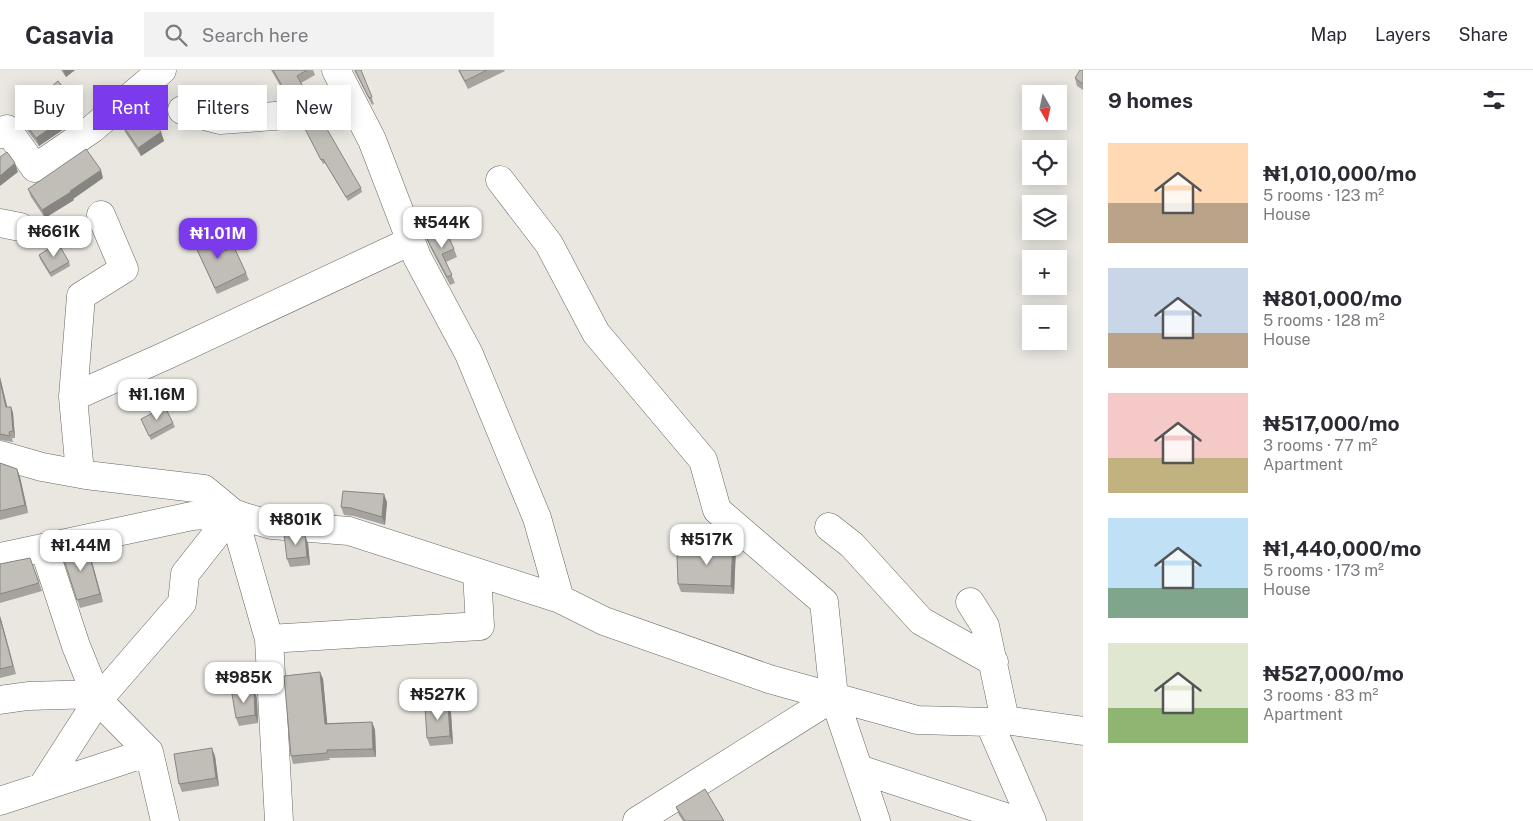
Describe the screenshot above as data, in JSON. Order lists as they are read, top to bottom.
{
  "north": "bottom",
  "page": {
    "header": "Casavia",
    "search": "Search here",
    "nav": ["Map", "Layers", "Share"],
    "heading": "9 homes",
    "map_buttons": ["+", "−"],
    "chip": [
      "Buy",
      "Rent",
      "Filters",
      "New"
    ],
    "list": [
      {
        "name": "₦1,010,000/mo",
        "note": "5 rooms · 123 m² · House"
      },
      {
        "name": "₦801,000/mo",
        "note": "5 rooms · 128 m² · House"
      },
      {
        "name": "₦517,000/mo",
        "note": "3 rooms · 77 m² · Apartment"
      },
      {
        "name": "₦1,440,000/mo",
        "note": "5 rooms · 173 m² · House"
      },
      {
        "name": "₦527,000/mo",
        "note": "3 rooms · 83 m² · Apartment"
      }
    ],
    "price": [
      "₦544K",
      "₦661K",
      "₦1.01M",
      "₦1.16M",
      "₦801K",
      "₦517K",
      "₦1.44M",
      "₦985K",
      "₦527K"
    ]
  }
}
